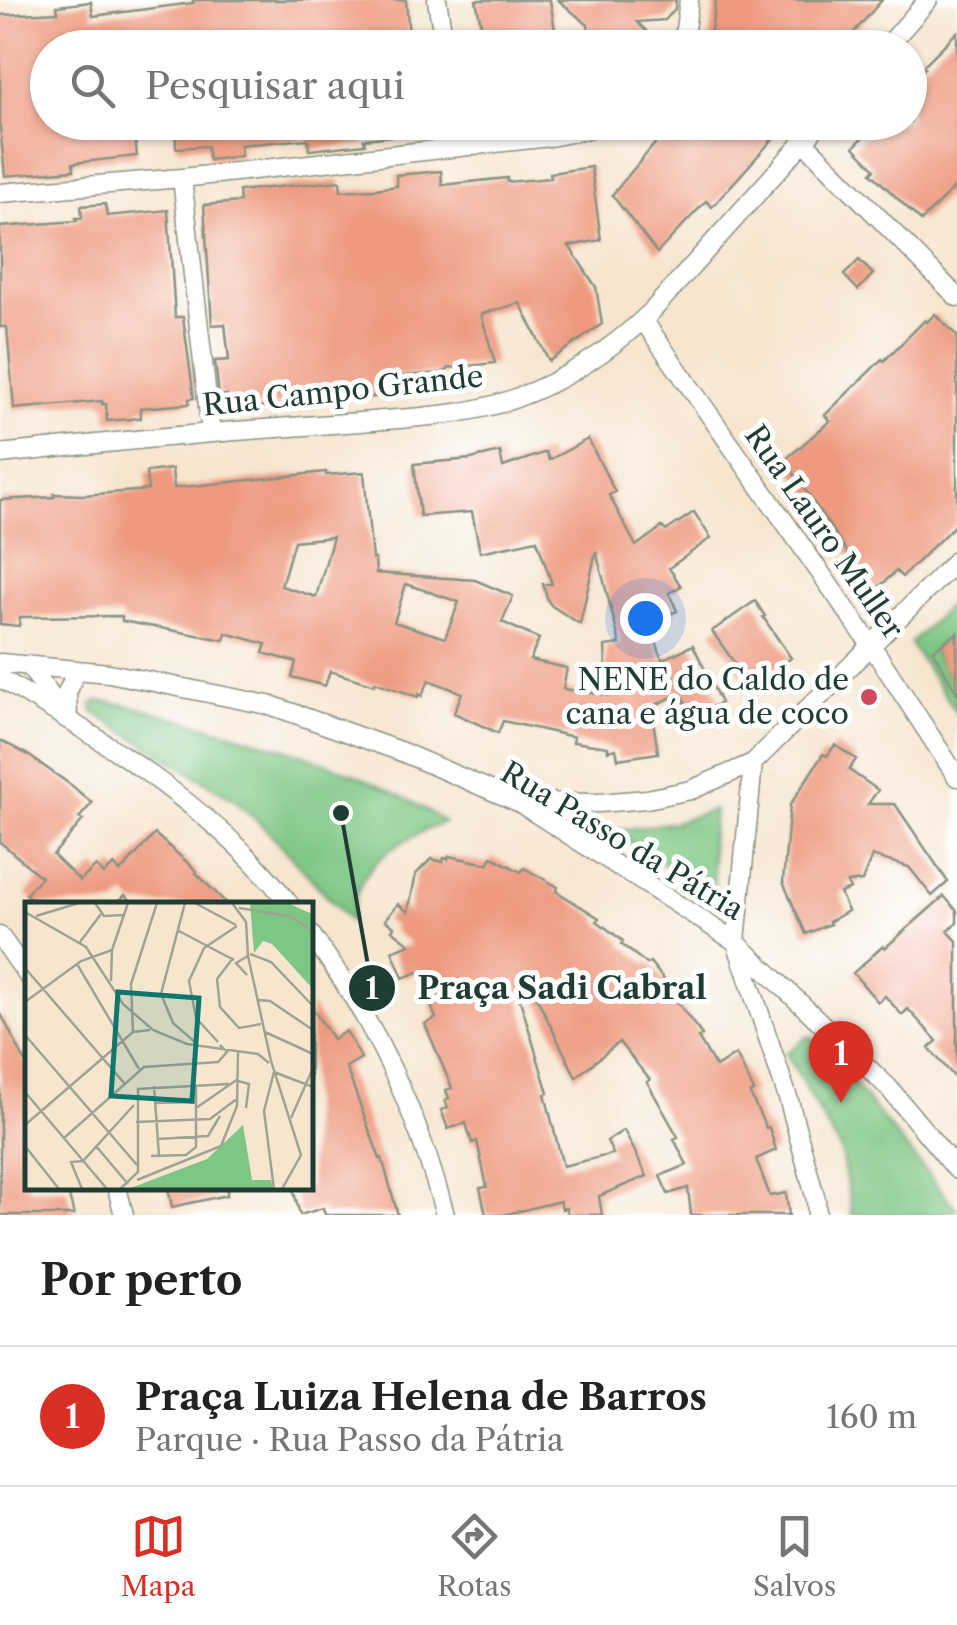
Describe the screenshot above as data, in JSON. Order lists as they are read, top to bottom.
{
  "streets": {
    "street": ["Rua Campo Grande", "Rua Lauro Muller", "Rua Passo da Pátria"]
  },
  "crossings": [
    ["Rua Campo Grande", "Rua Lauro Muller"]
  ],
  "places": ["NENE do Caldo de cana e água de coco", "Praça Sadi Cabral"],
  "page": {
    "search": "Pesquisar aqui",
    "pins": "1",
    "heading": "Por perto",
    "list": [
      {
        "mark": "1",
        "name": "Praça Luiza Helena de Barros",
        "note": "Parque · Rua Passo da Pátria",
        "value": "160 m"
      }
    ],
    "nav": ["Mapa", "Rotas", "Salvos"]
  }
}
